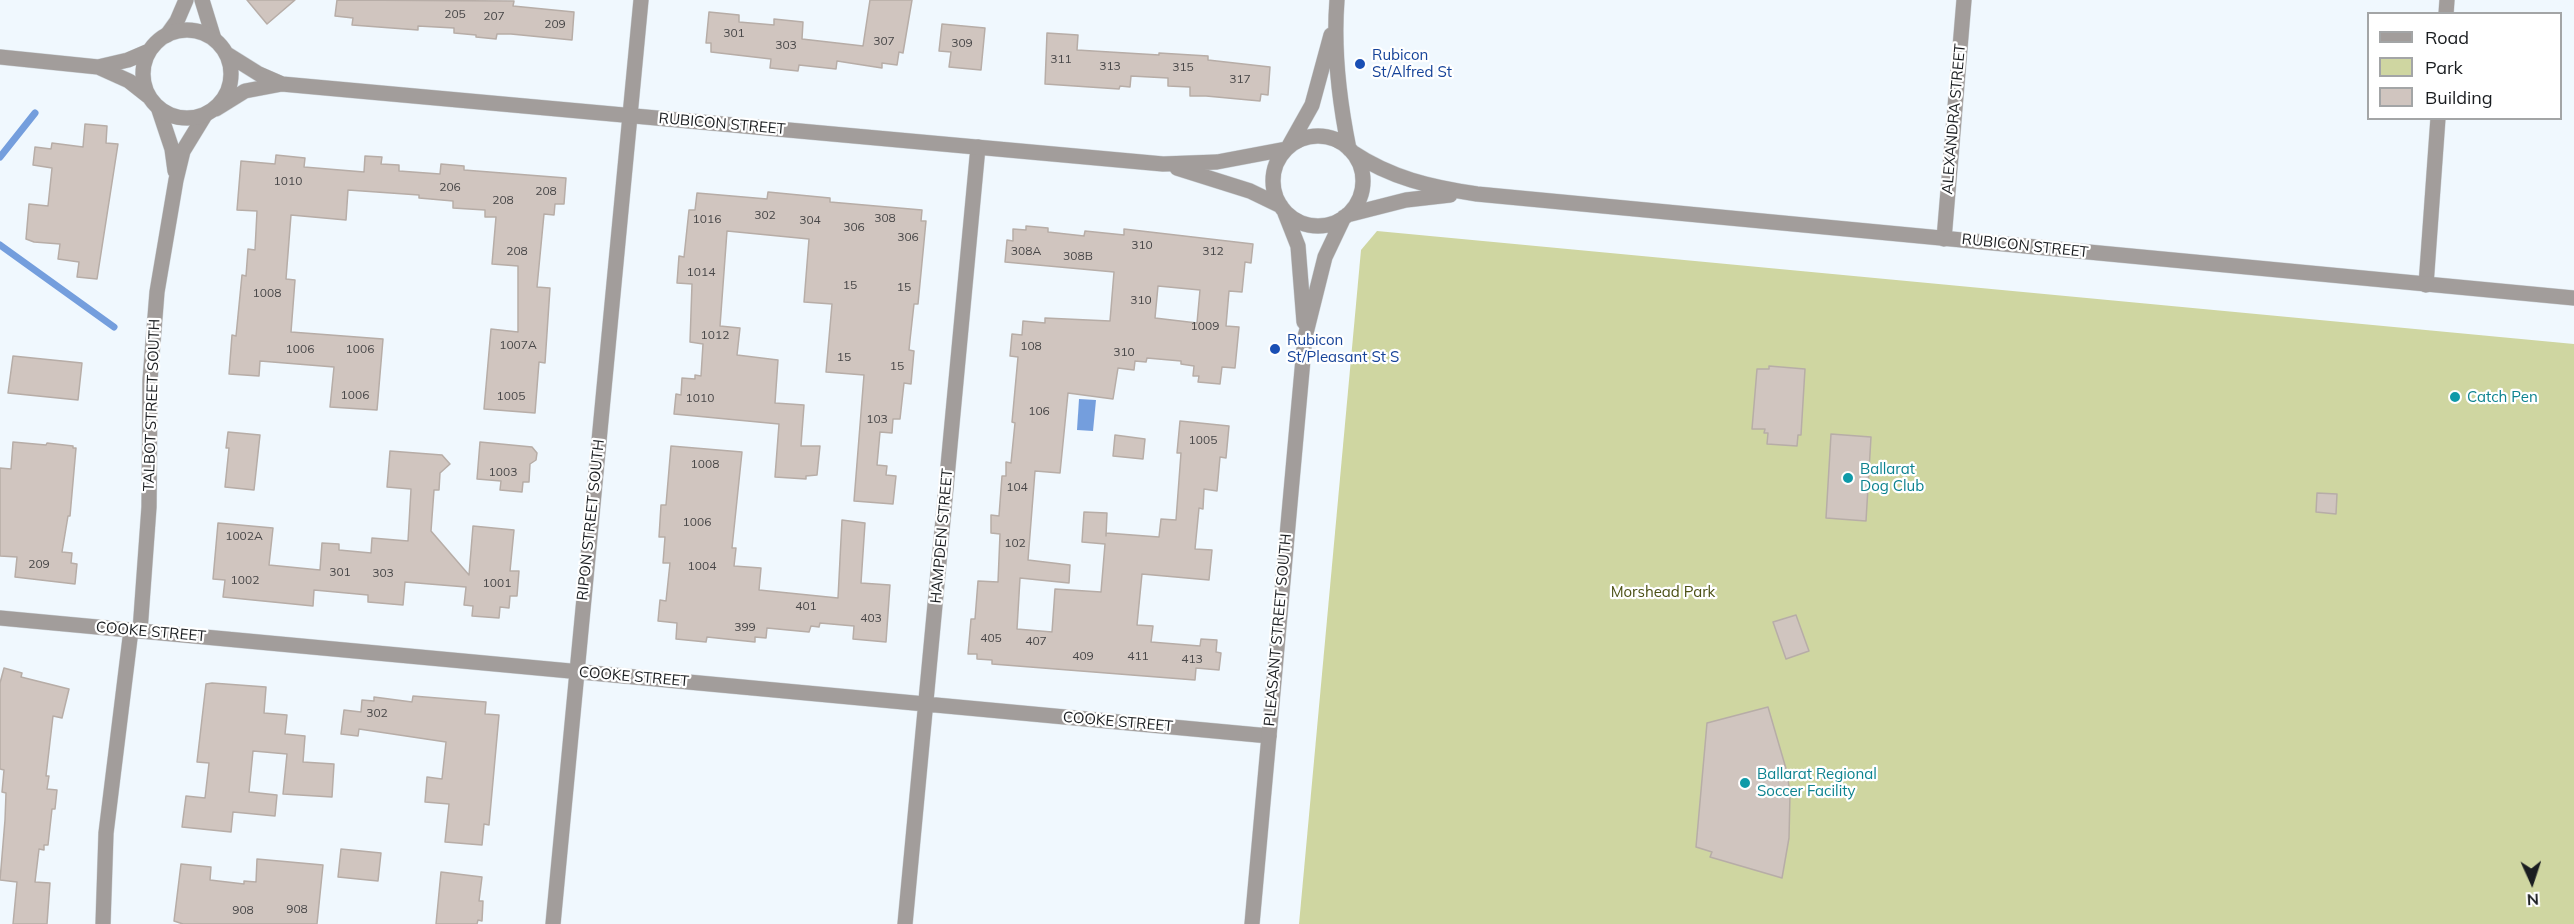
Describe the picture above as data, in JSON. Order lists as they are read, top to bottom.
{
  "streets": {
    "street": [
      "ALEXANDRA STREET",
      "RUBICON STREET",
      "TALBOT STREET SOUTH",
      "RIPON STREET SOUTH",
      "HAMPDEN STREET",
      "PLEASANT STREET SOUTH",
      "COOKE STREET"
    ]
  },
  "crossings": [
    ["ALEXANDRA STREET", "RUBICON STREET"],
    ["RUBICON STREET", "RIPON STREET SOUTH"],
    ["RUBICON STREET", "HAMPDEN STREET"],
    ["RUBICON STREET", "PLEASANT STREET SOUTH"],
    ["TALBOT STREET SOUTH", "COOKE STREET"],
    ["RIPON STREET SOUTH", "COOKE STREET"],
    ["HAMPDEN STREET", "COOKE STREET"],
    ["PLEASANT STREET SOUTH", "COOKE STREET"]
  ],
  "parks": ["Morshead Park"],
  "places": [
    "Rubicon St/Alfred St",
    "Rubicon St/Pleasant St S",
    "Catch Pen",
    "Ballarat Dog Club",
    "Ballarat Regional Soccer Facility"
  ],
  "house_numbers": [
    "205",
    "207",
    "209",
    "301",
    "307",
    "309",
    "303",
    "311",
    "313",
    "315",
    "317",
    "1010",
    "206",
    "208",
    "208",
    "302",
    "308",
    "1016",
    "304",
    "306",
    "306",
    "310",
    "208",
    "308A",
    "312",
    "308B",
    "1014",
    "15",
    "15",
    "1008",
    "310",
    "1009",
    "1012",
    "1007A",
    "108",
    "1006",
    "1006",
    "310",
    "15",
    "15",
    "1006",
    "1005",
    "1010",
    "106",
    "103",
    "1005",
    "1008",
    "1003",
    "104",
    "1006",
    "1002A",
    "102",
    "209",
    "1004",
    "301",
    "303",
    "1002",
    "1001",
    "401",
    "403",
    "399",
    "405",
    "407",
    "409",
    "411",
    "413",
    "302",
    "908",
    "908"
  ],
  "legend": ["Road", "Park", "Building"],
  "north": "bottom"
}
